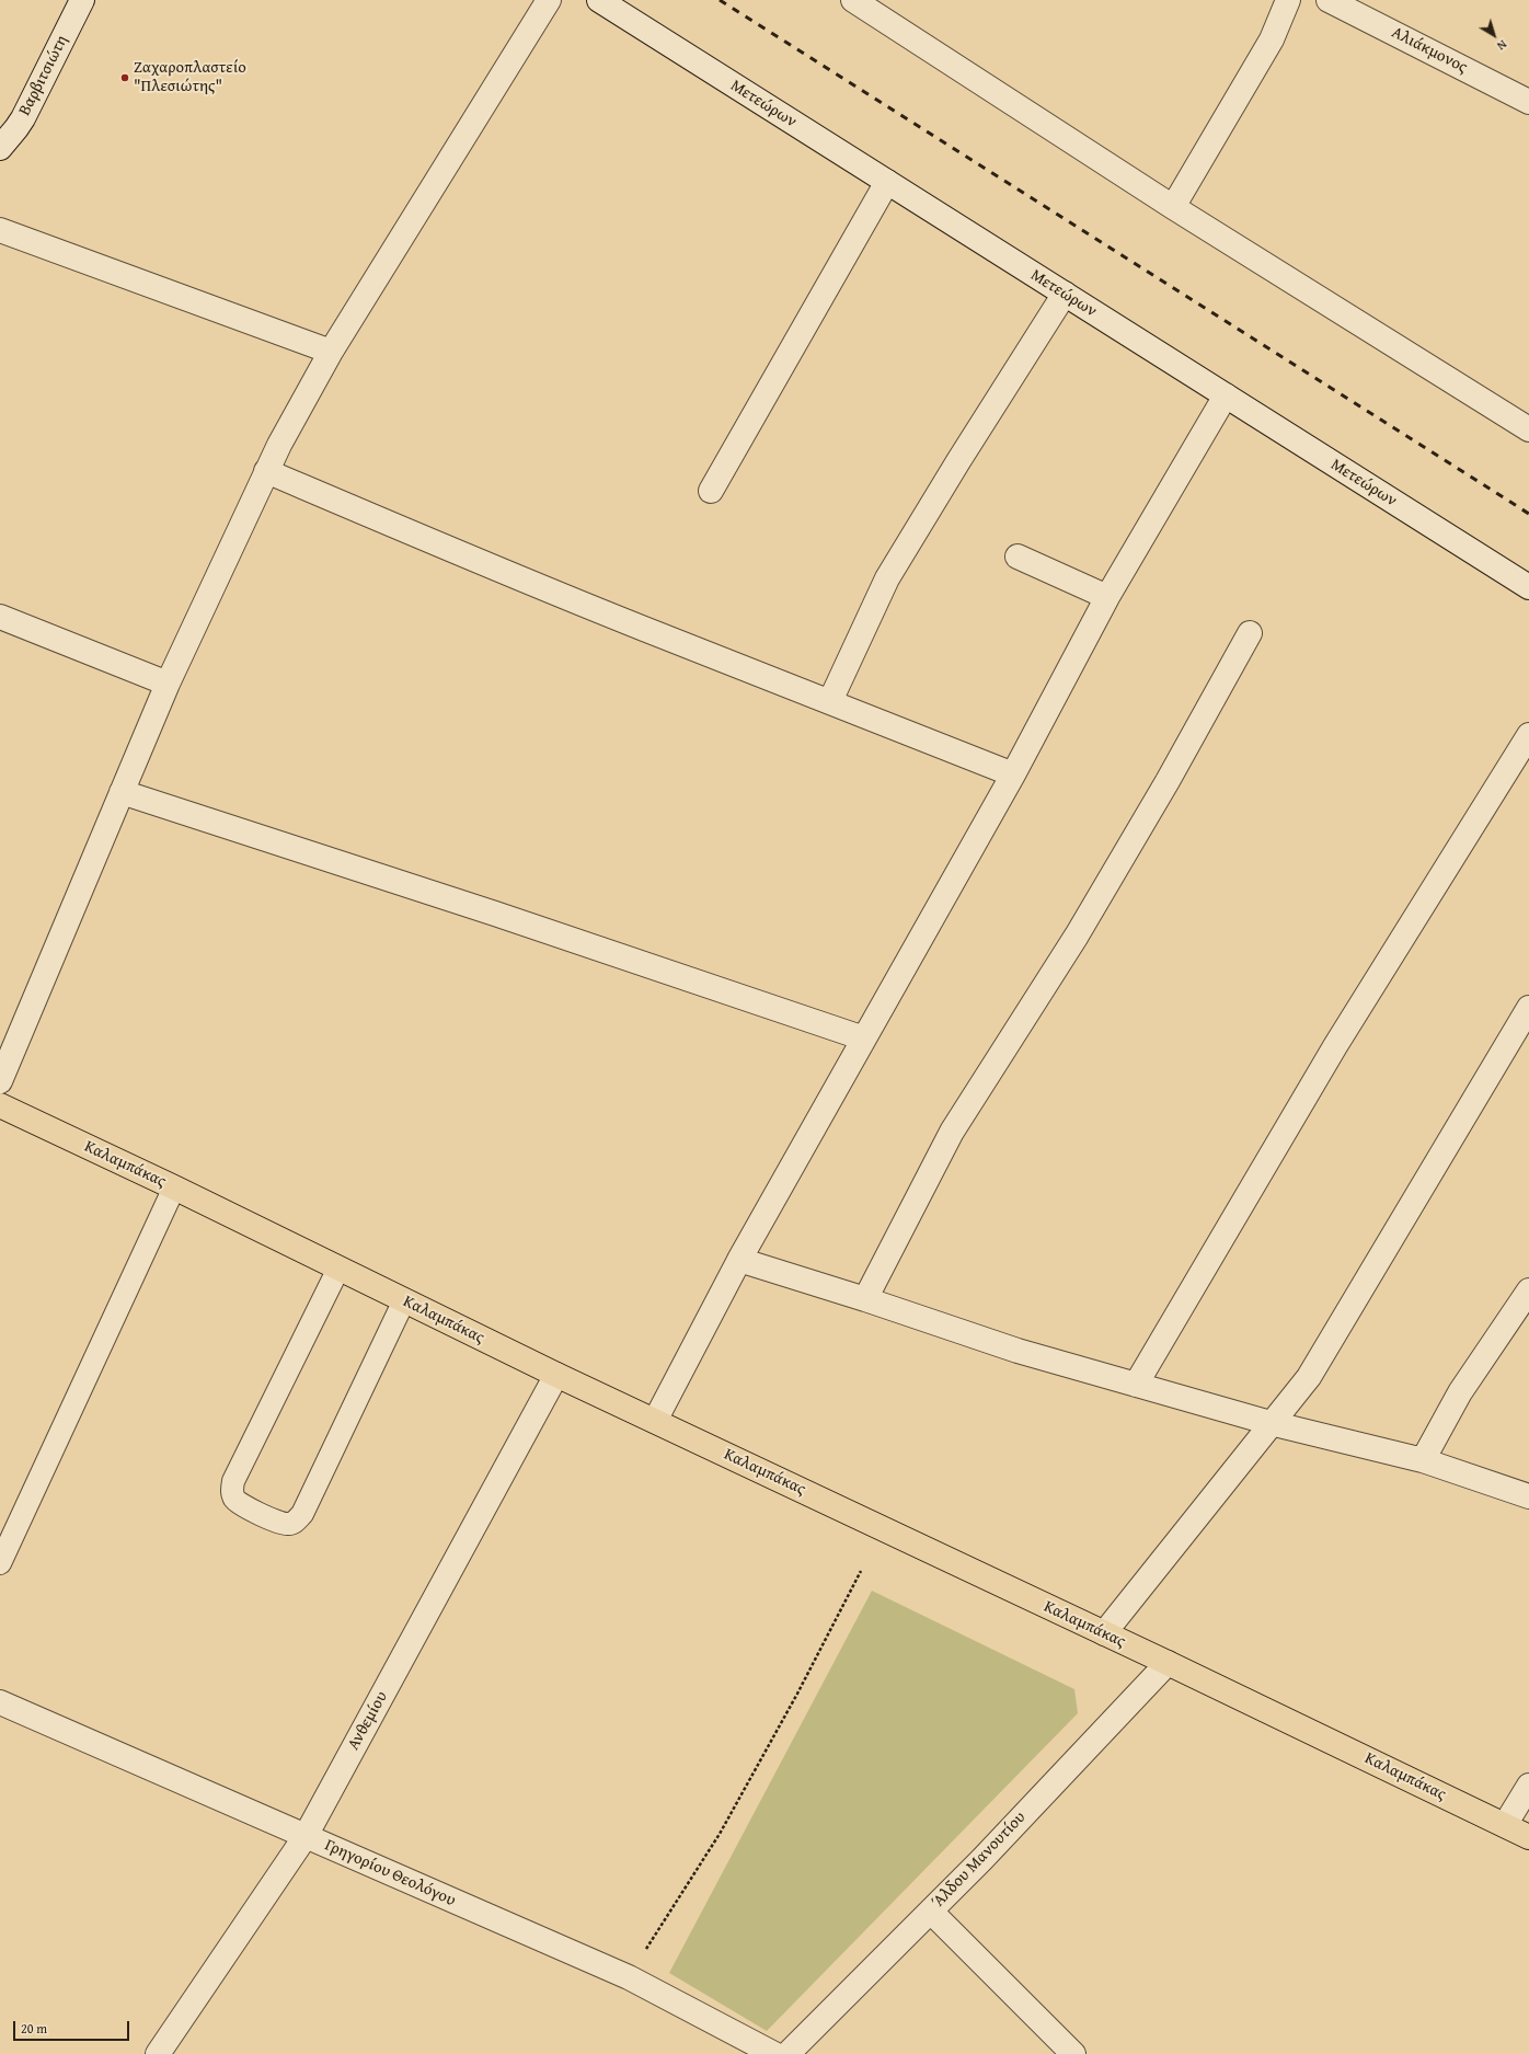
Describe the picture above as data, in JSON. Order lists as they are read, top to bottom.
{
  "streets": {
    "main road": ["Καλαμπάκας"],
    "street": [
      "Αλιάκμονος",
      "Βαρβιτσιώτη",
      "Μετεώρων",
      "Ανθεμίου",
      "Άλδου Μανουτίου",
      "Γρηγορίου Θεολόγου"
    ]
  },
  "crossings": [
    ["Καλαμπάκας", "Ανθεμίου"],
    ["Καλαμπάκας", "Άλδου Μανουτίου"],
    ["Ανθεμίου", "Γρηγορίου Θεολόγου"]
  ],
  "places": ["Ζαχαροπλαστείο \"Πλεσιώτης\""],
  "scale_bar": "20 m",
  "north": "bottom right"
}
